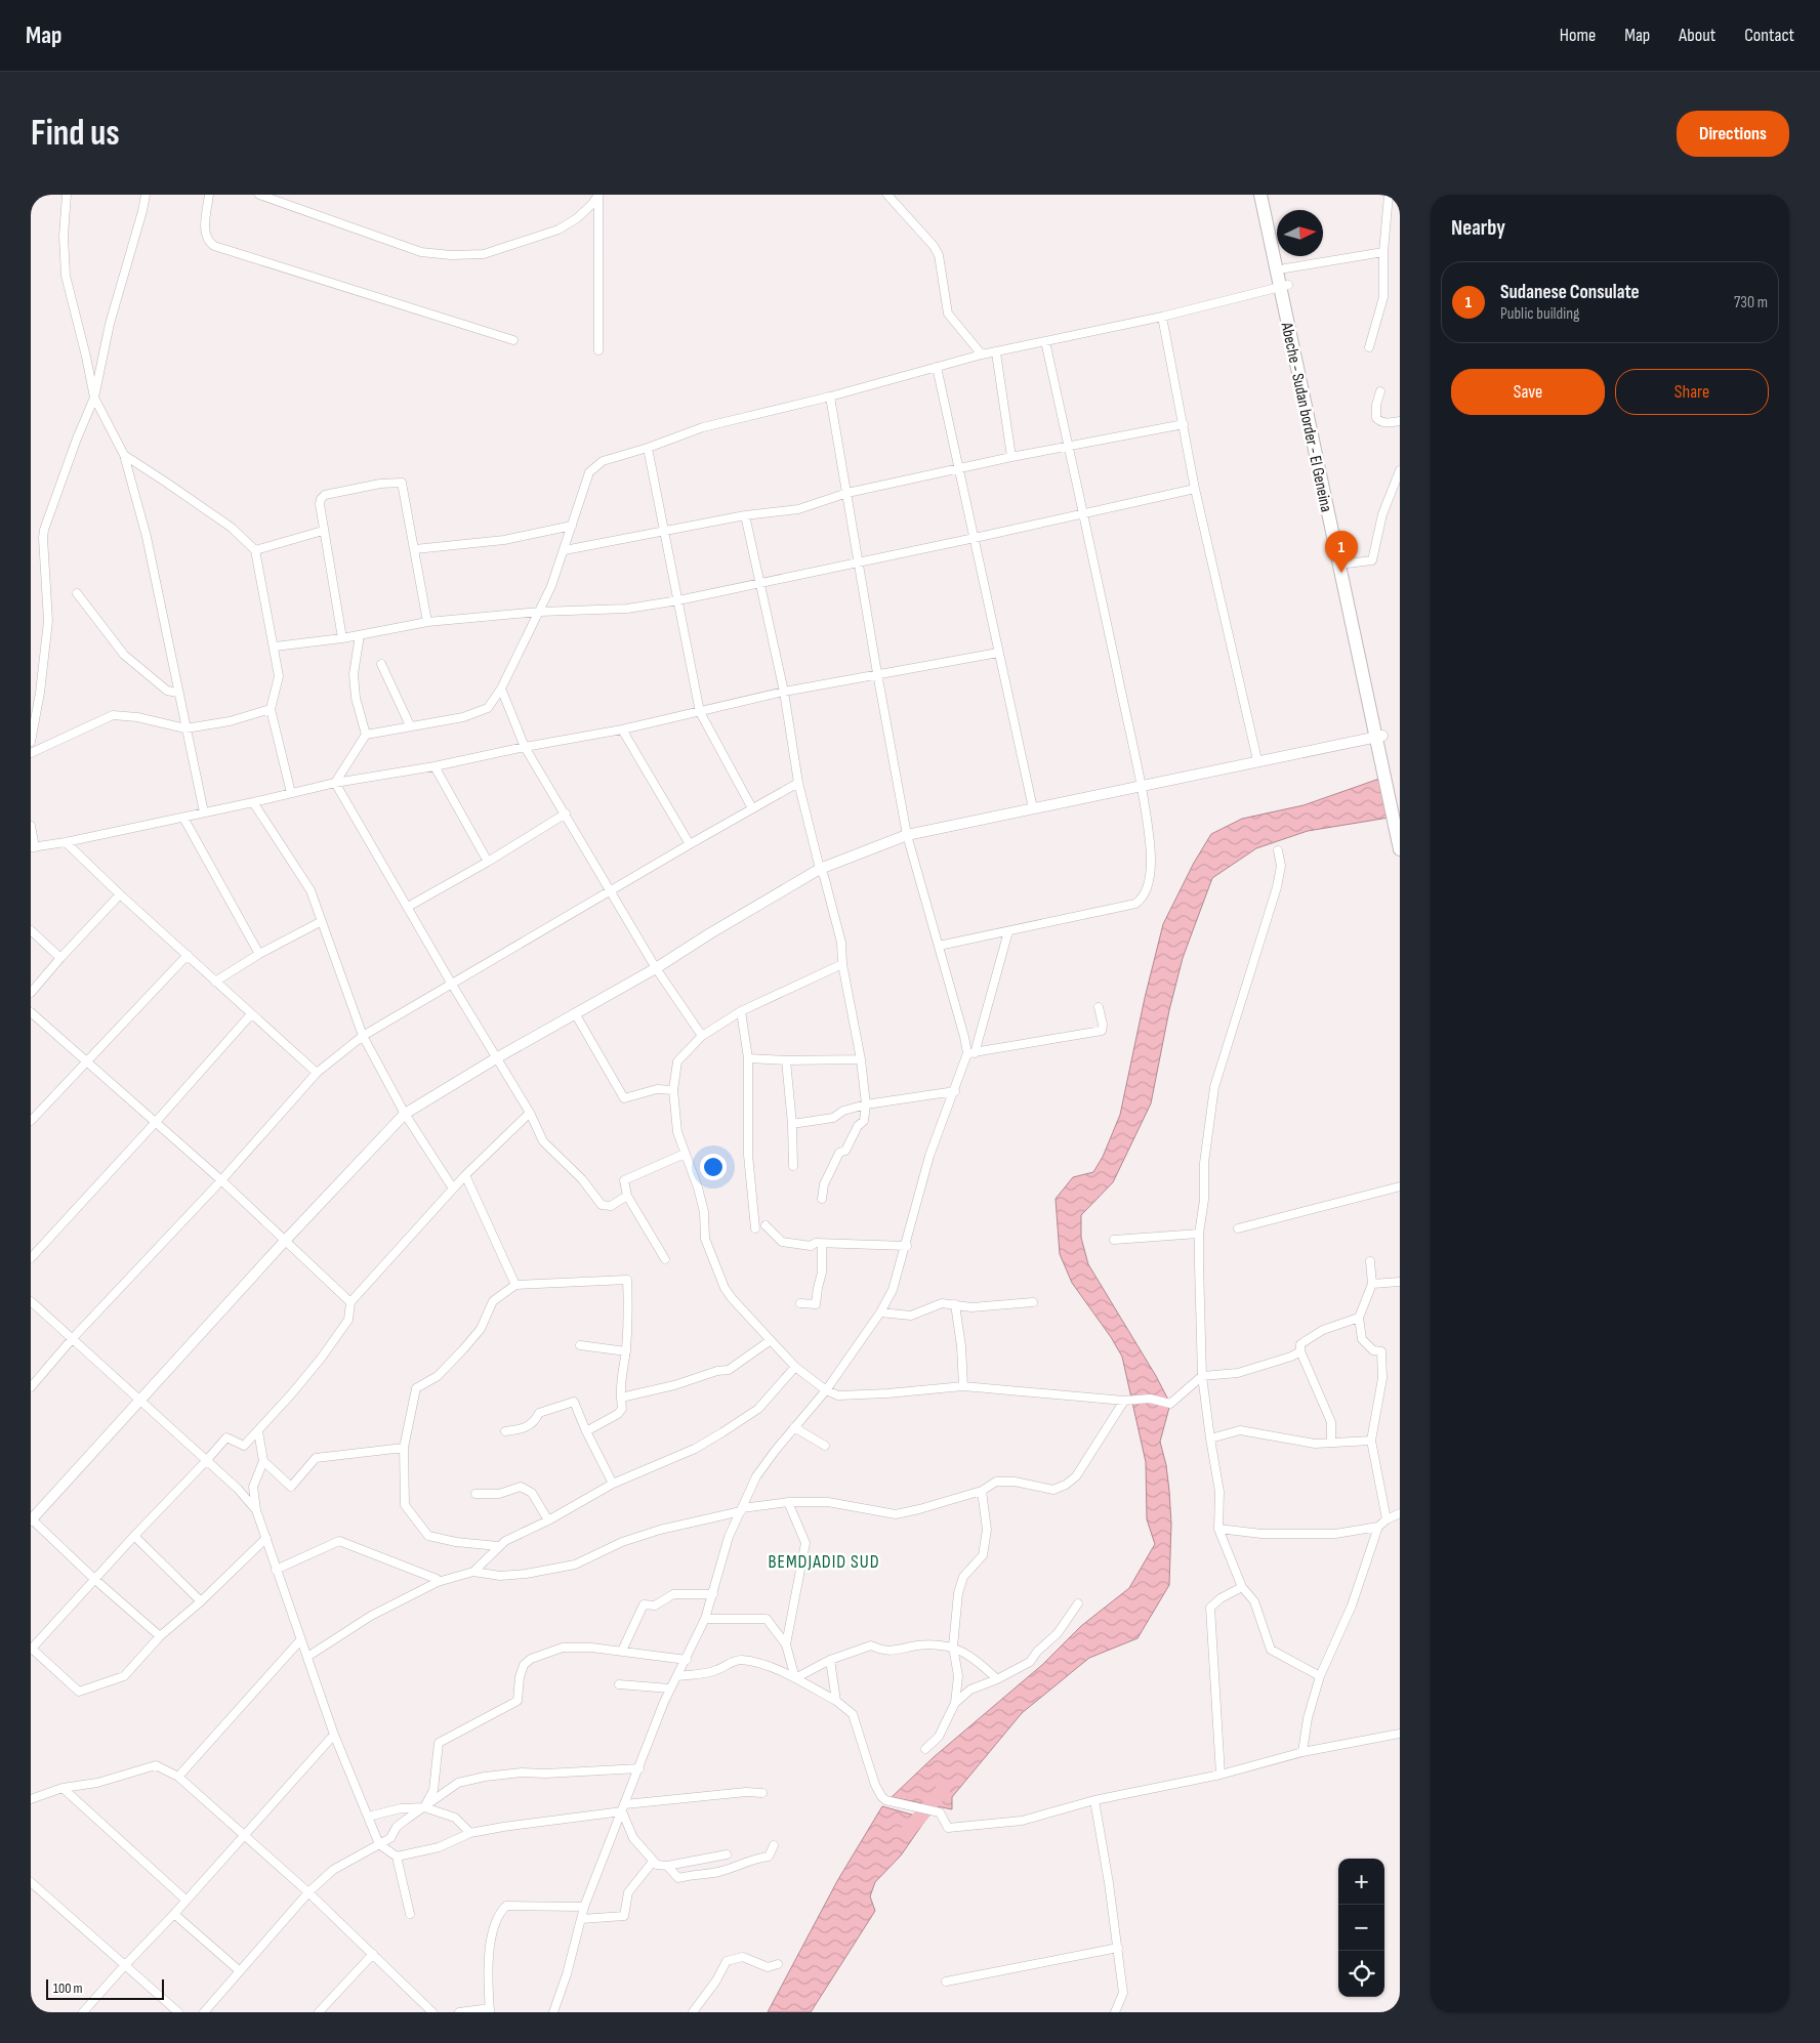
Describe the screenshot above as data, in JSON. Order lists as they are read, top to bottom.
{
  "streets": {
    "highway": ["Abeche - Sudan border - El Geneina"]
  },
  "districts": ["BEMDJADID SUD"],
  "scale_bar": "100 m",
  "north": "right",
  "page": {
    "header": "Map",
    "nav": [
      "Home",
      "Map",
      "About",
      "Contact"
    ],
    "buttons": [
      "Directions",
      ["Save", "Share"]
    ],
    "title": "Find us",
    "heading": "Nearby",
    "list": [
      {
        "mark": "1",
        "name": "Sudanese Consulate",
        "note": "Public building",
        "value": "730 m"
      }
    ],
    "pins": "1",
    "map_buttons": ["+", "−"],
    "scale": "100 m"
  }
}
